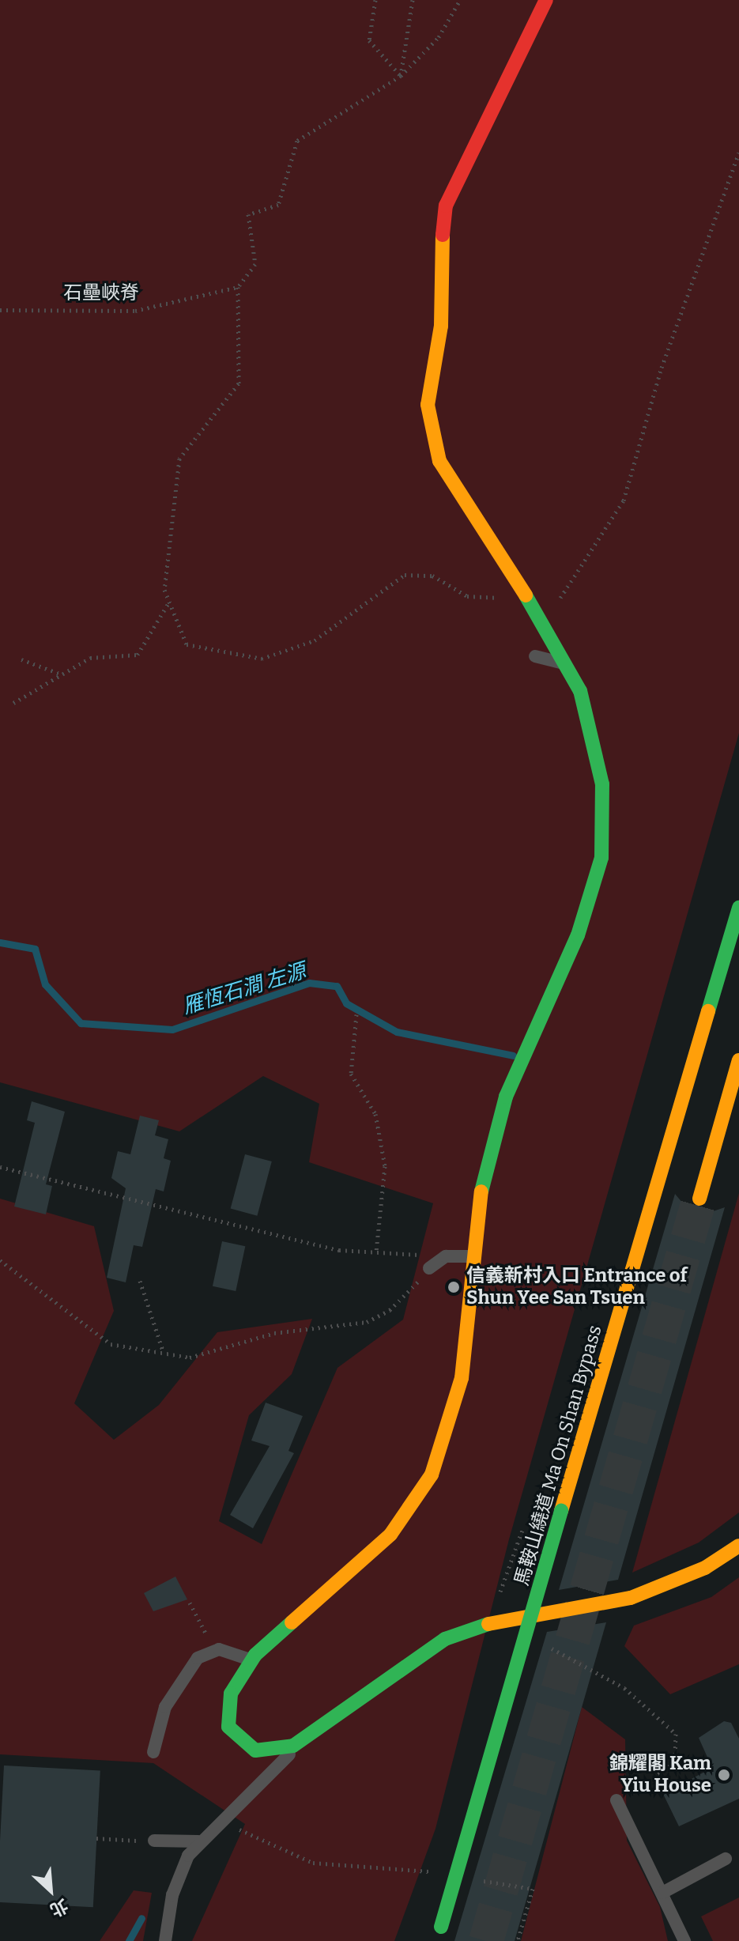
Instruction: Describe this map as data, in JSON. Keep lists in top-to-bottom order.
{
  "streets": {
    "street": ["馬鞍山繞道 Ma On Shan Bypass"],
    "path": ["石壘峽脊"]
  },
  "water": ["雁恆石澗 左源"],
  "places": ["信義新村入口 Entrance of Shun Yee San Tsuen", "錦耀閣 Kam Yiu House"],
  "north": "bottom right"
}
